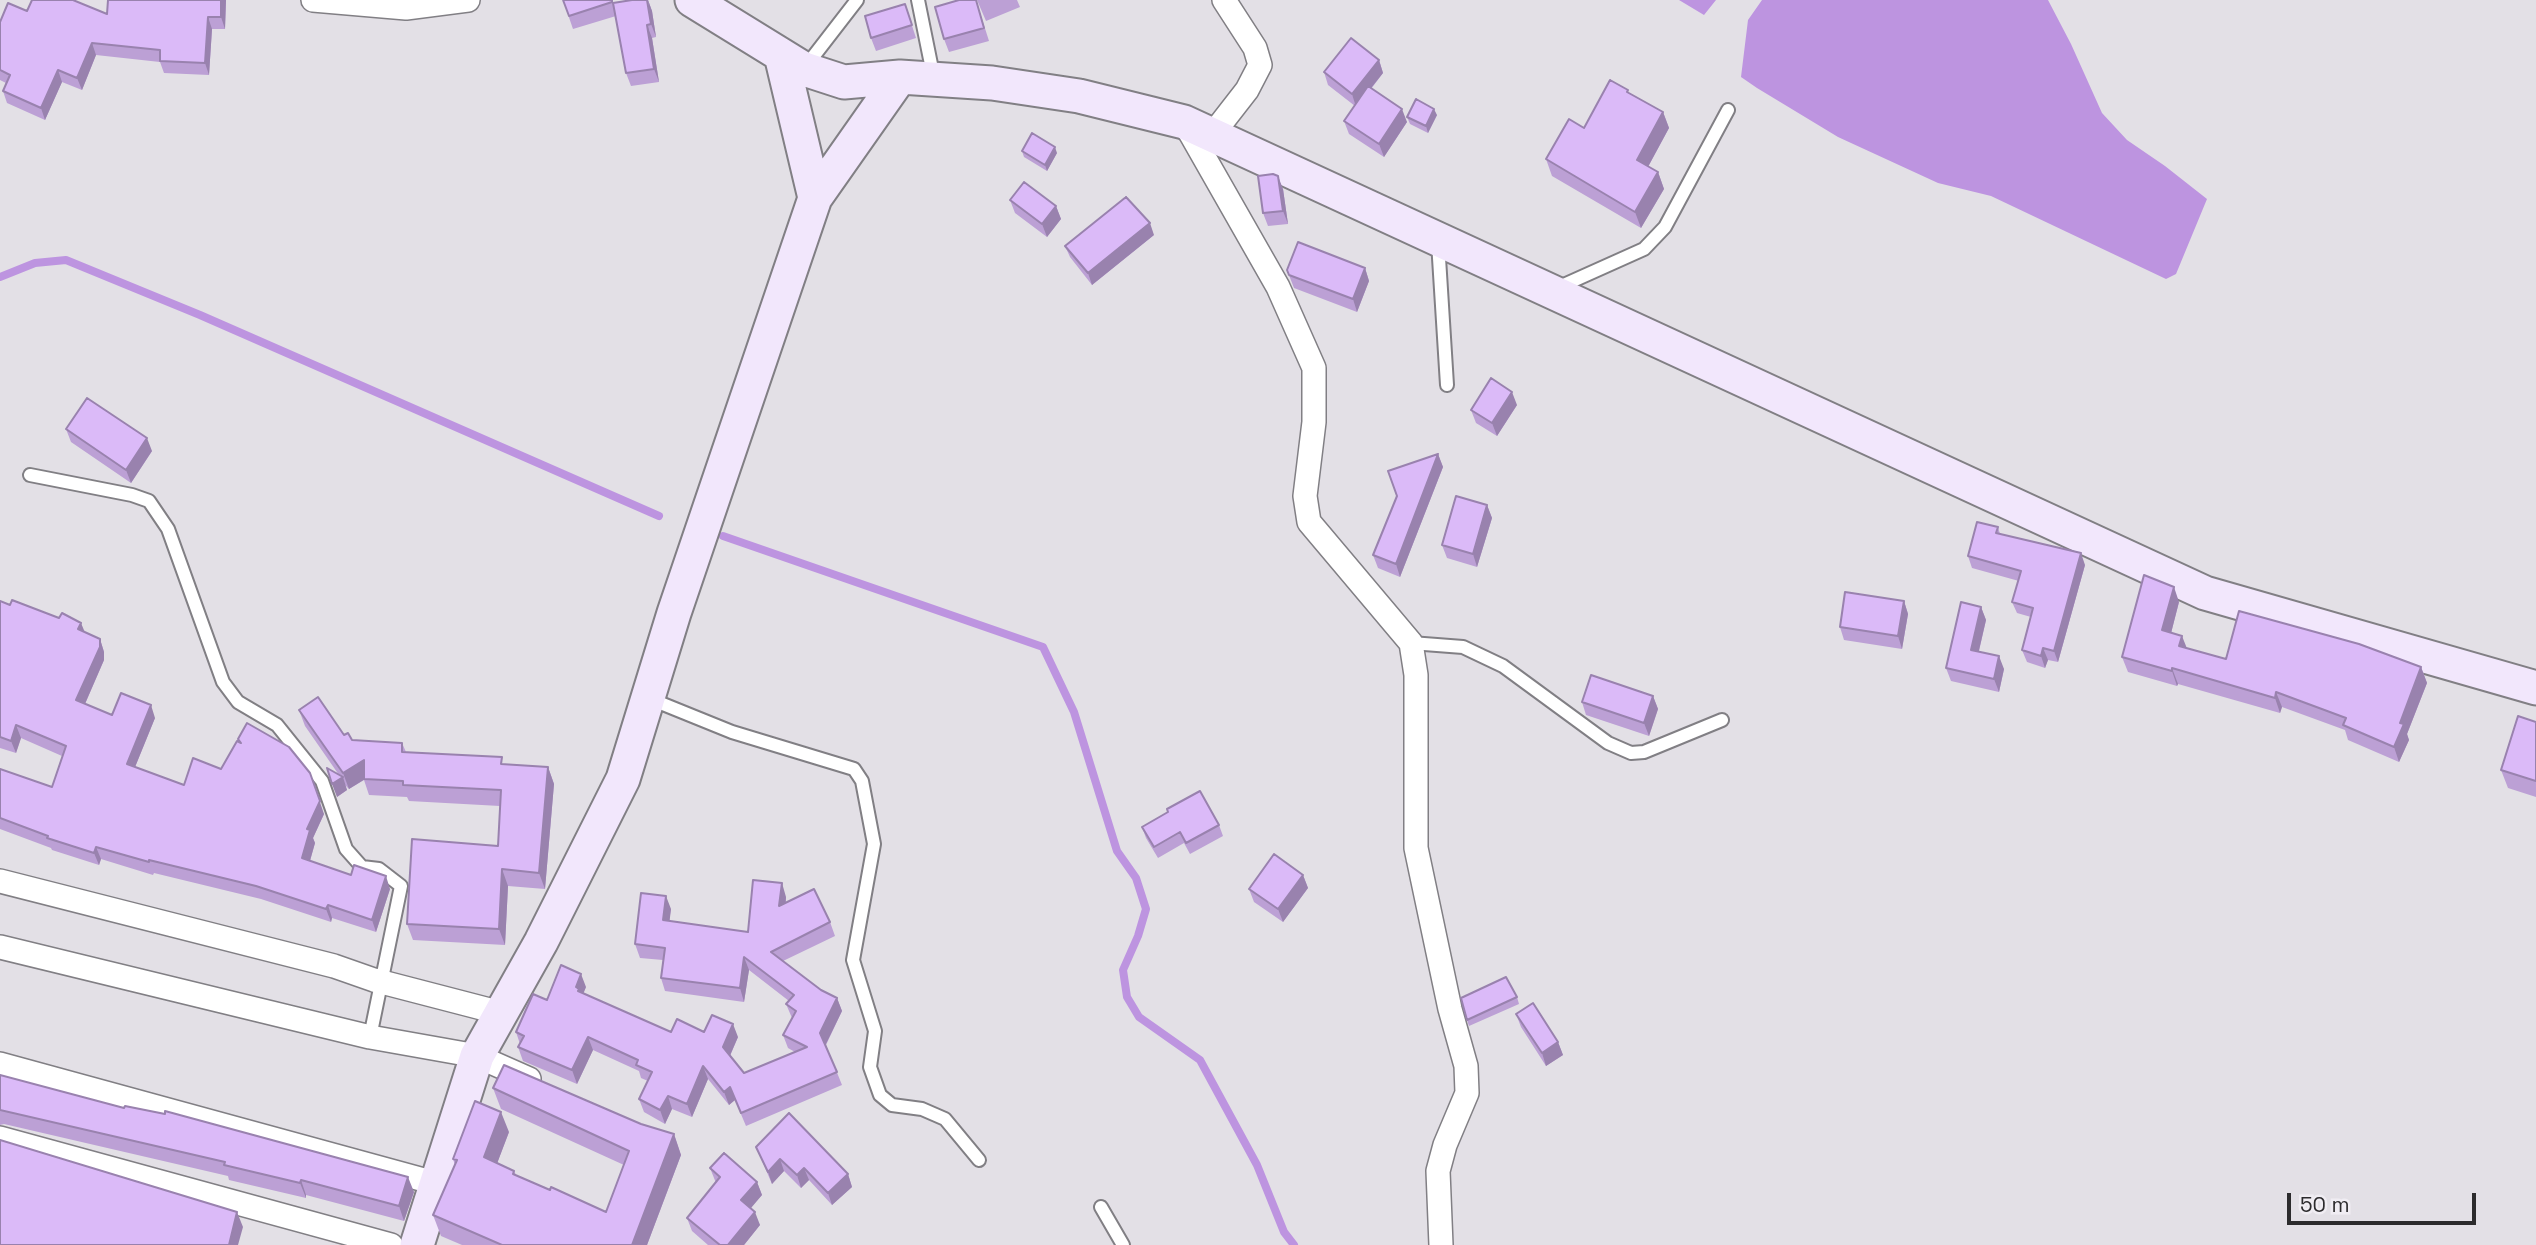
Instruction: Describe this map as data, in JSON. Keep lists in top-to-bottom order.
{
  "scale_bar": "50 m"
}
